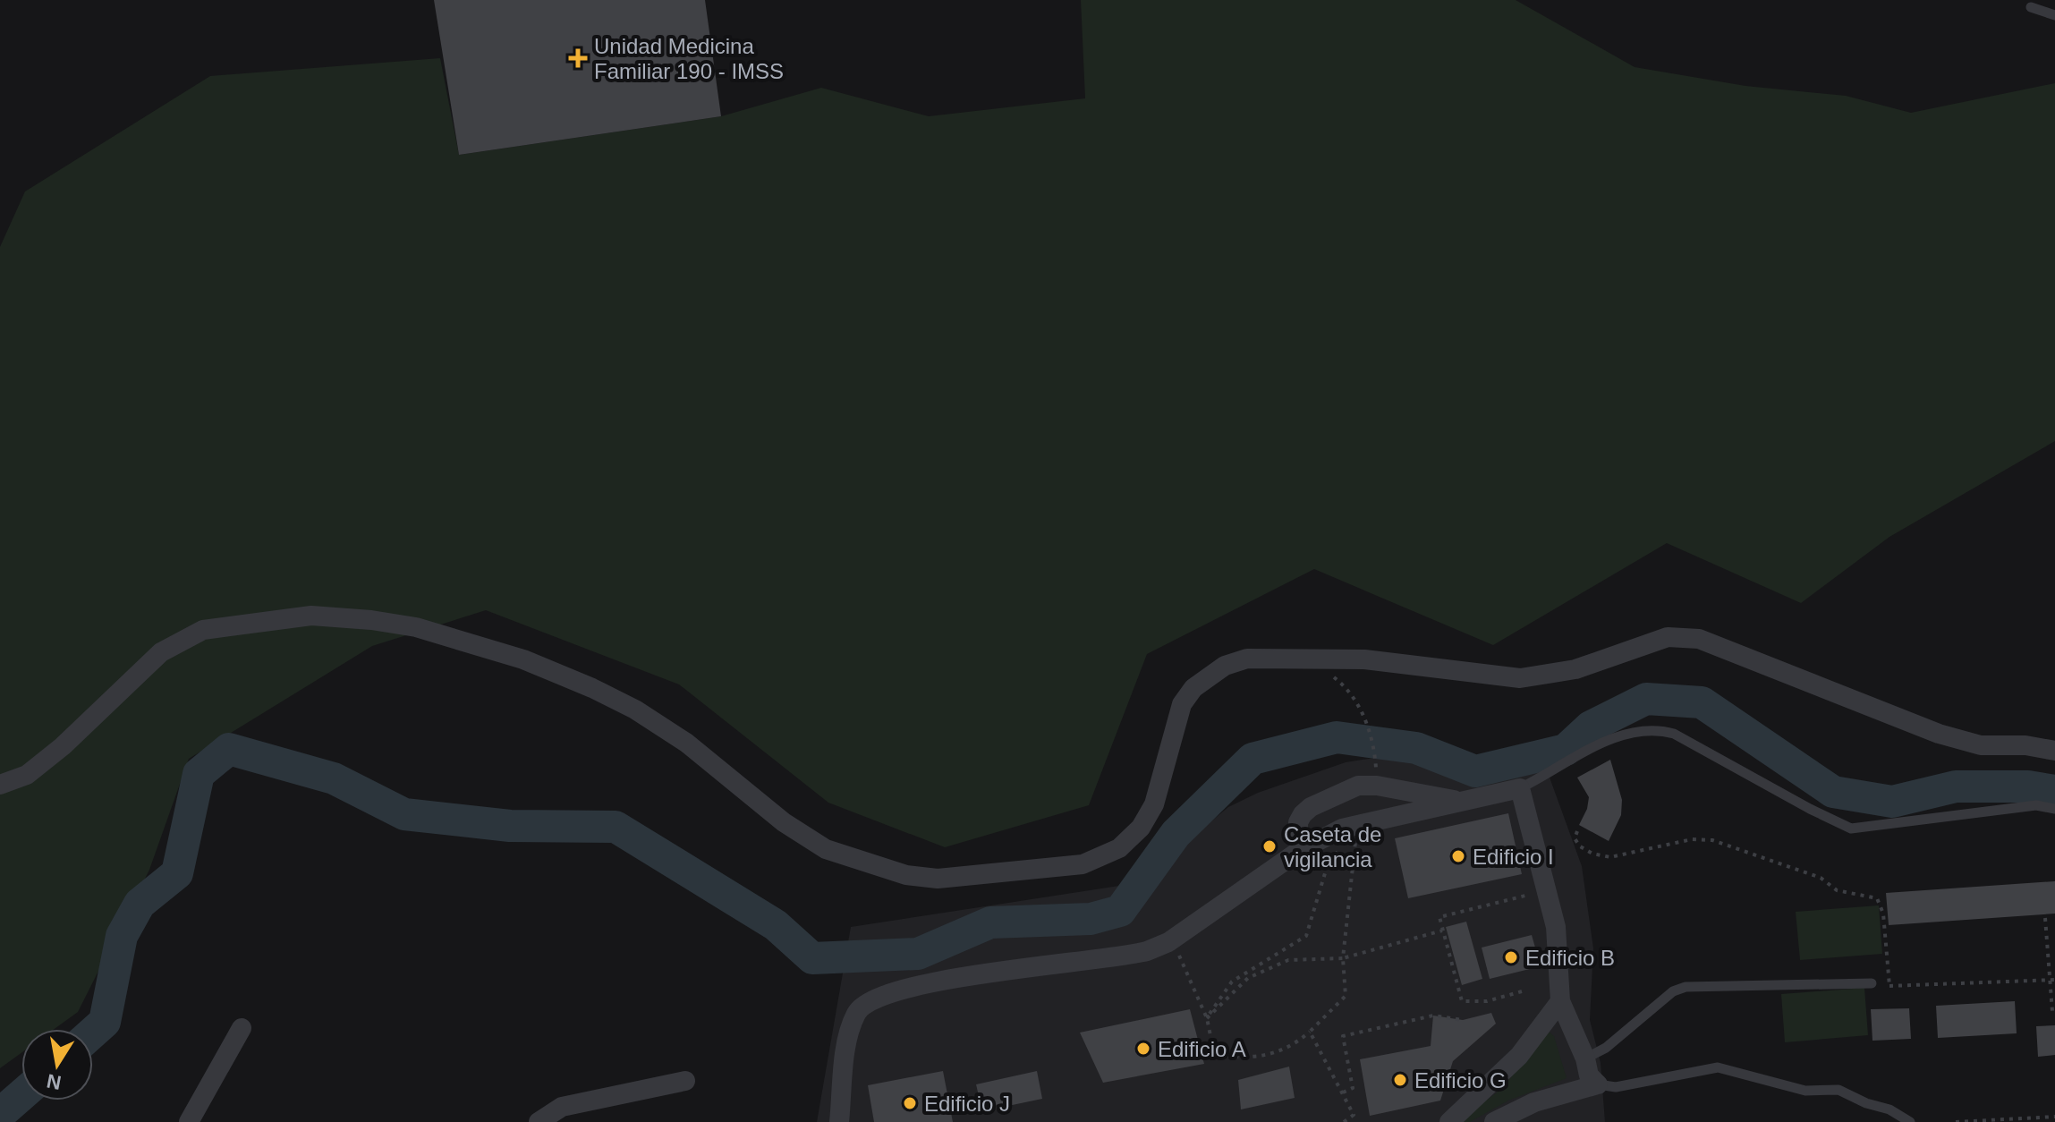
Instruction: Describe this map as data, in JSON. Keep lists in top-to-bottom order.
{
  "places": {
    "health": ["Unidad Medicina Familiar 190 - IMSS"],
    "other": [
      "Caseta de vigilancia",
      "Edificio I",
      "Edificio B",
      "Edificio A",
      "Edificio G",
      "Edificio J"
    ]
  },
  "north": "bottom"
}
